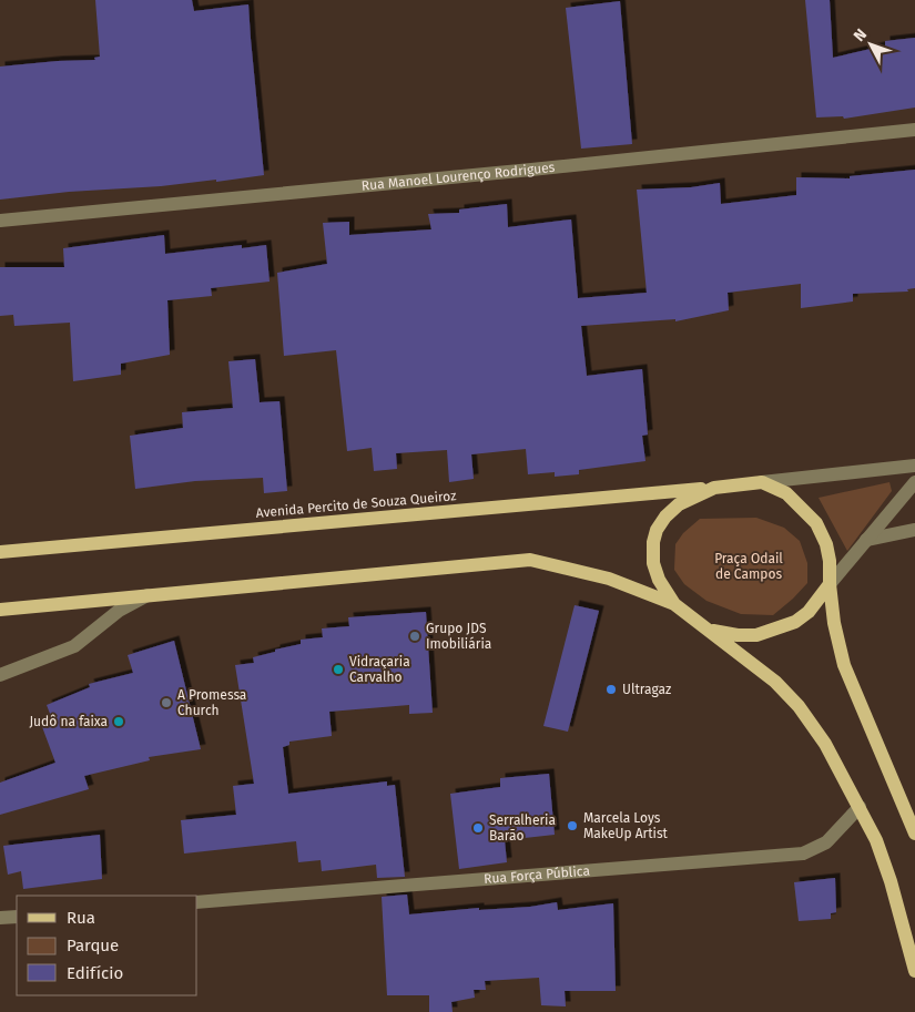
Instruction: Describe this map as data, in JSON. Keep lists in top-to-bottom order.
{
  "streets": {
    "main road": ["Avenida Percito de Souza Queiroz"],
    "street": ["Rua Manoel Lourenço Rodrigues", "Rua Força Pública"]
  },
  "parks": ["Praça Odail de Campos"],
  "places": [
    "Grupo JDS Imobiliária",
    "Vidraçaria Carvalho",
    "Ultragaz",
    "A Promessa Church",
    "Judô na faixa",
    "Marcela Loys MakeUp Artist",
    "Serralheria Barão"
  ],
  "legend": ["Rua", "Parque", "Edifício"],
  "north": "top left"
}
